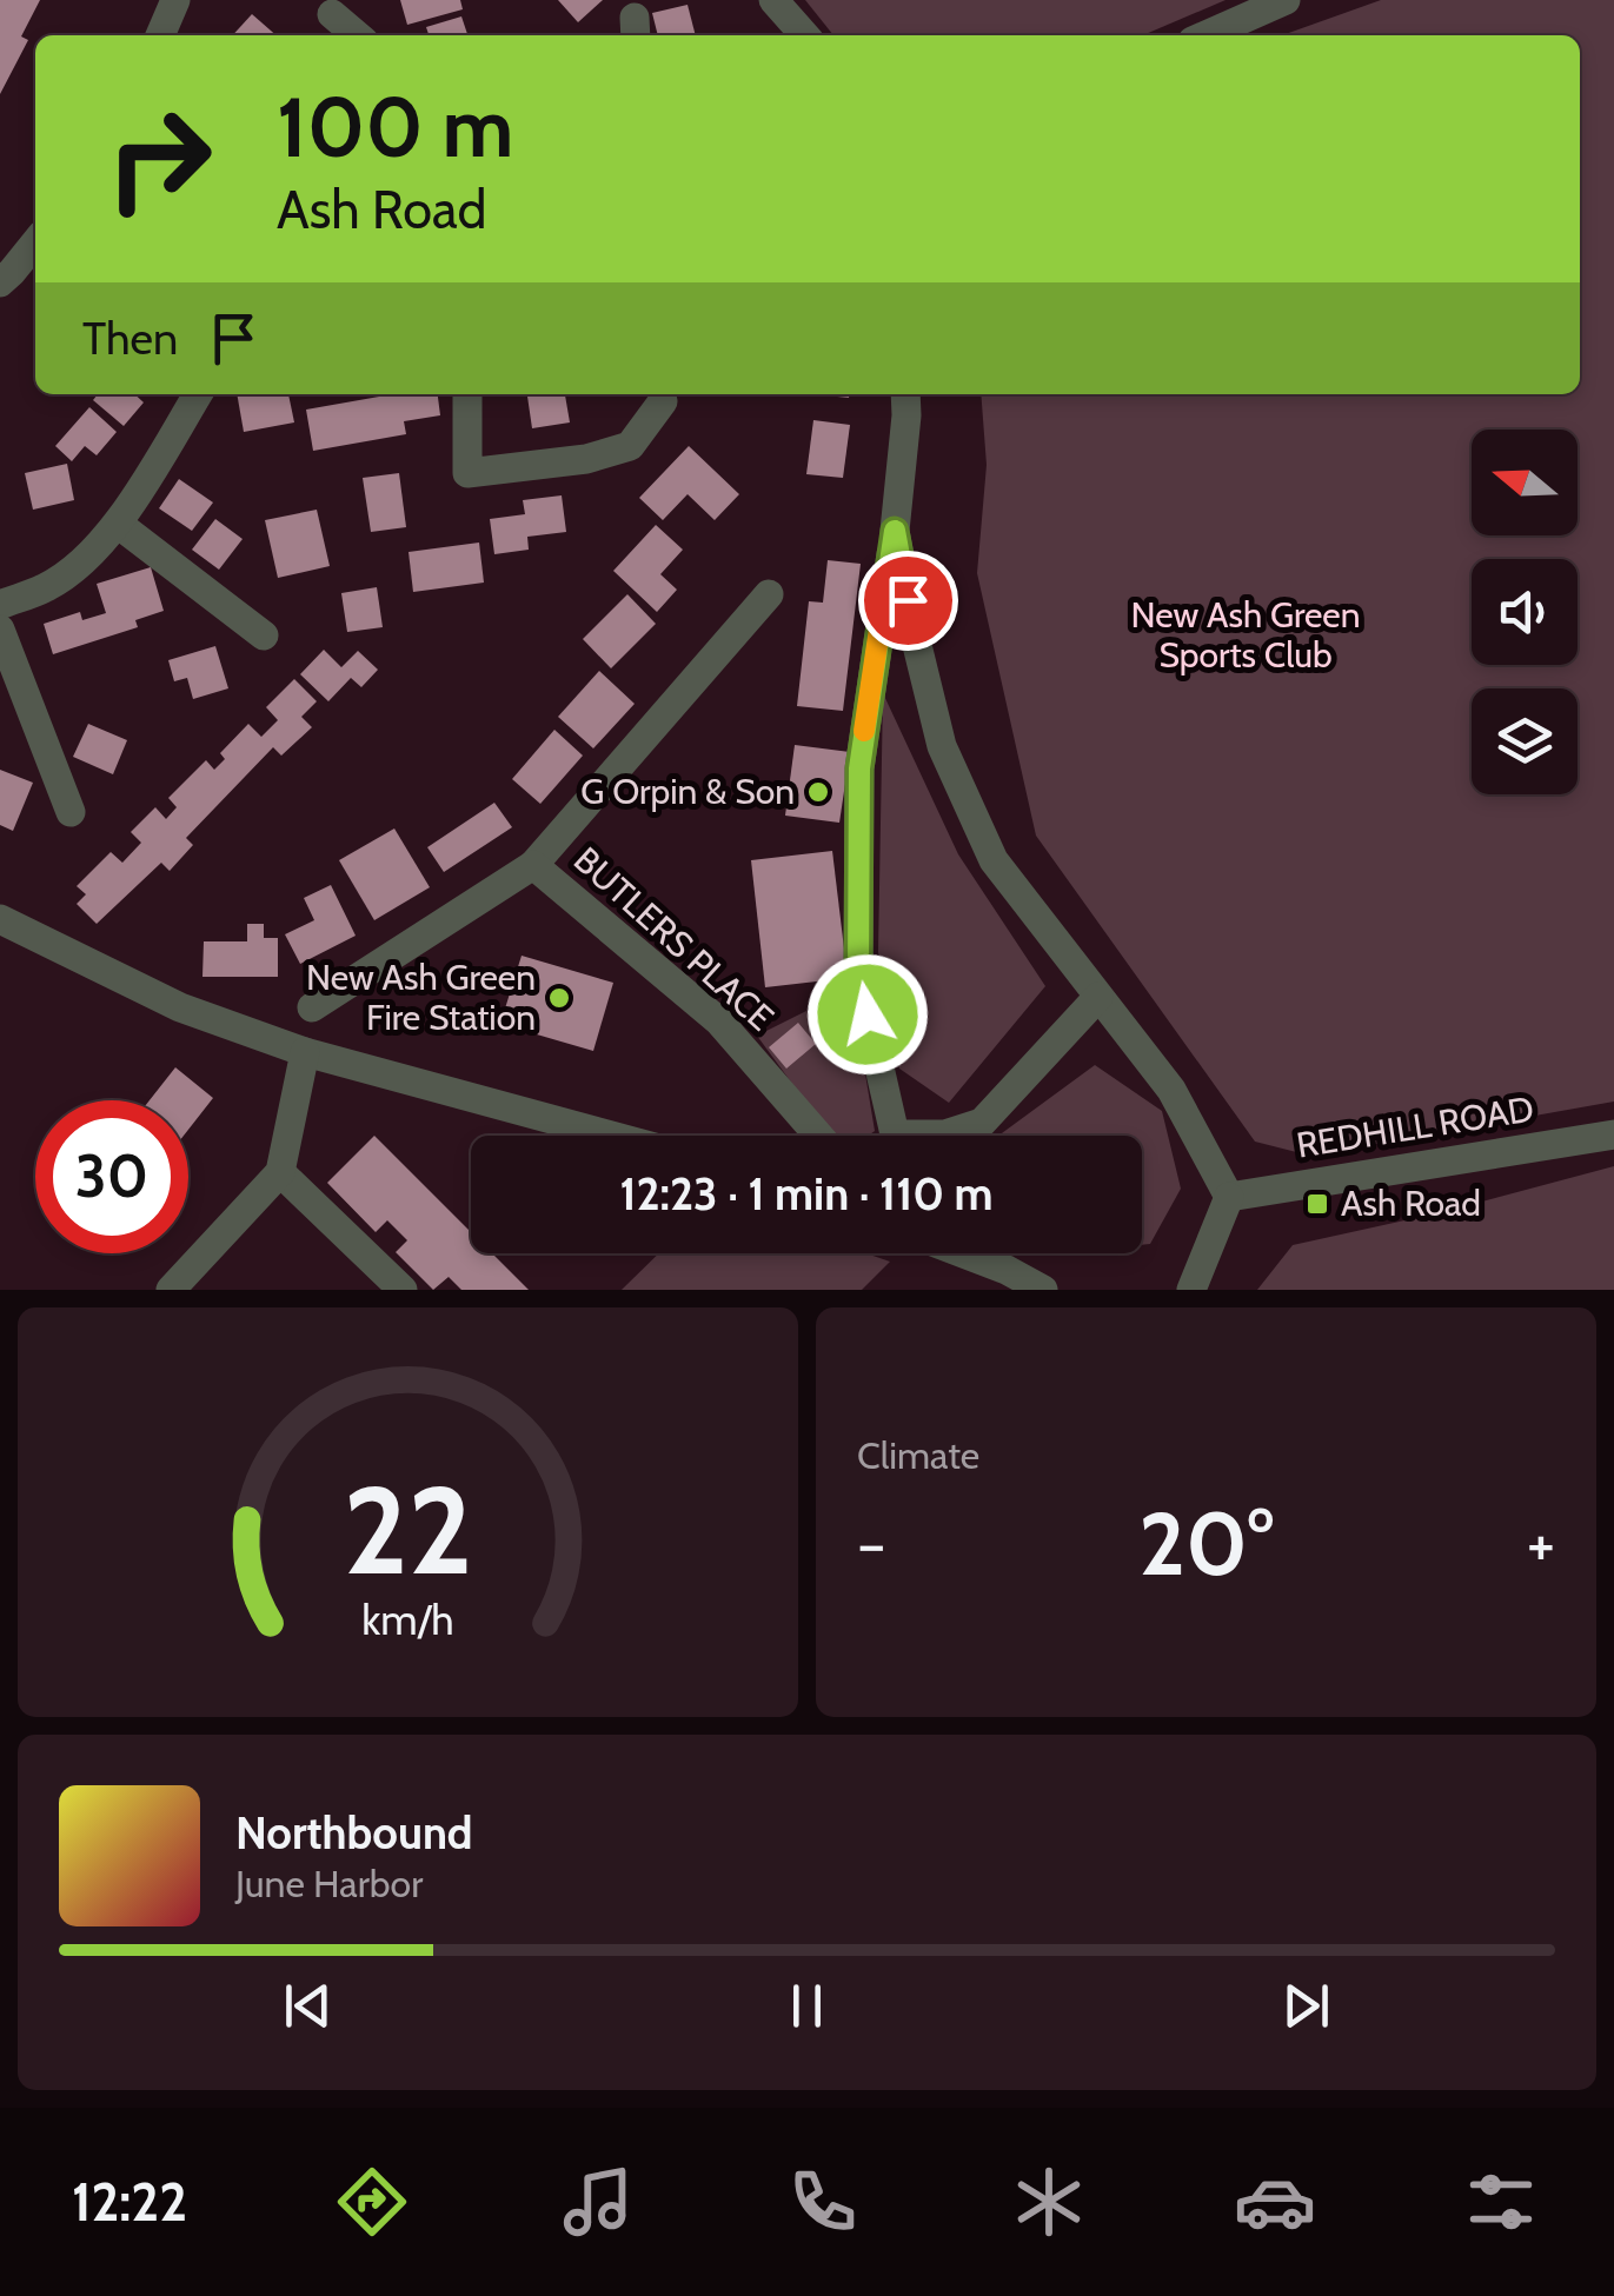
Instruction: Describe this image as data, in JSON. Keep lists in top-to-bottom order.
{
  "streets": {
    "street": ["BUTLERS PLACE", "REDHILL ROAD"]
  },
  "parks": ["New Ash Green Sports Club"],
  "places": {
    "other": ["G Orpin & Son", "New Ash Green Fire Station"],
    "transit": ["Ash Road"]
  },
  "north": "left",
  "page": {
    "turn": ["100 m", "Ash Road"],
    "then": "Then",
    "limit": "30",
    "trip": "12:23 · 1 min · 110 m",
    "tile": "Climate",
    "heat": ["−", "20°", "+"],
    "song": ["Northbound", "June Harbor"],
    "tabs": "12:22",
    "gauge": ["22", "km/h"]
  }
}
